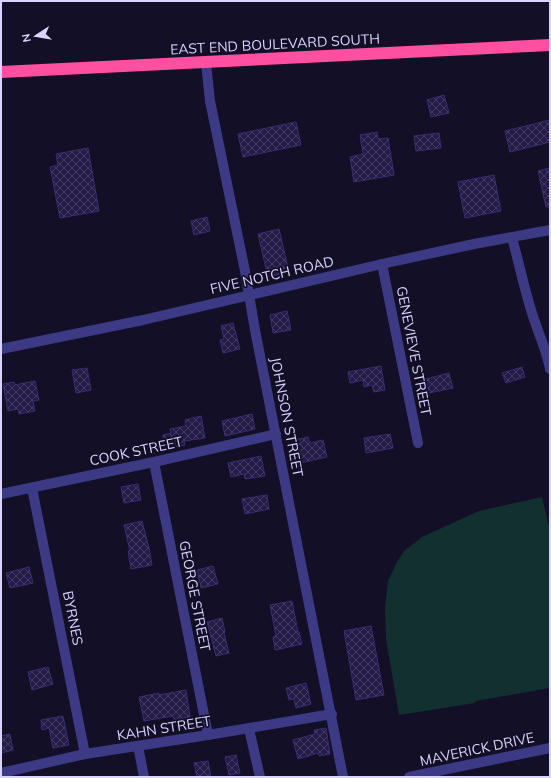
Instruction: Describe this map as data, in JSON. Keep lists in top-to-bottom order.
{
  "streets": {
    "highway": ["EAST END BOULEVARD SOUTH"],
    "street": [
      "FIVE NOTCH ROAD",
      "GENEVIEVE STREET",
      "JOHNSON STREET",
      "COOK STREET",
      "GEORGE STREET",
      "BYRNES",
      "KAHN STREET",
      "MAVERICK DRIVE"
    ]
  },
  "crossings": [
    ["EAST END BOULEVARD SOUTH", "JOHNSON STREET"],
    ["FIVE NOTCH ROAD", "GENEVIEVE STREET"],
    ["FIVE NOTCH ROAD", "JOHNSON STREET"],
    ["JOHNSON STREET", "COOK STREET"],
    ["JOHNSON STREET", "KAHN STREET"],
    ["COOK STREET", "GEORGE STREET"],
    ["COOK STREET", "BYRNES"],
    ["GEORGE STREET", "KAHN STREET"],
    ["BYRNES", "KAHN STREET"]
  ],
  "north": "left"
}
